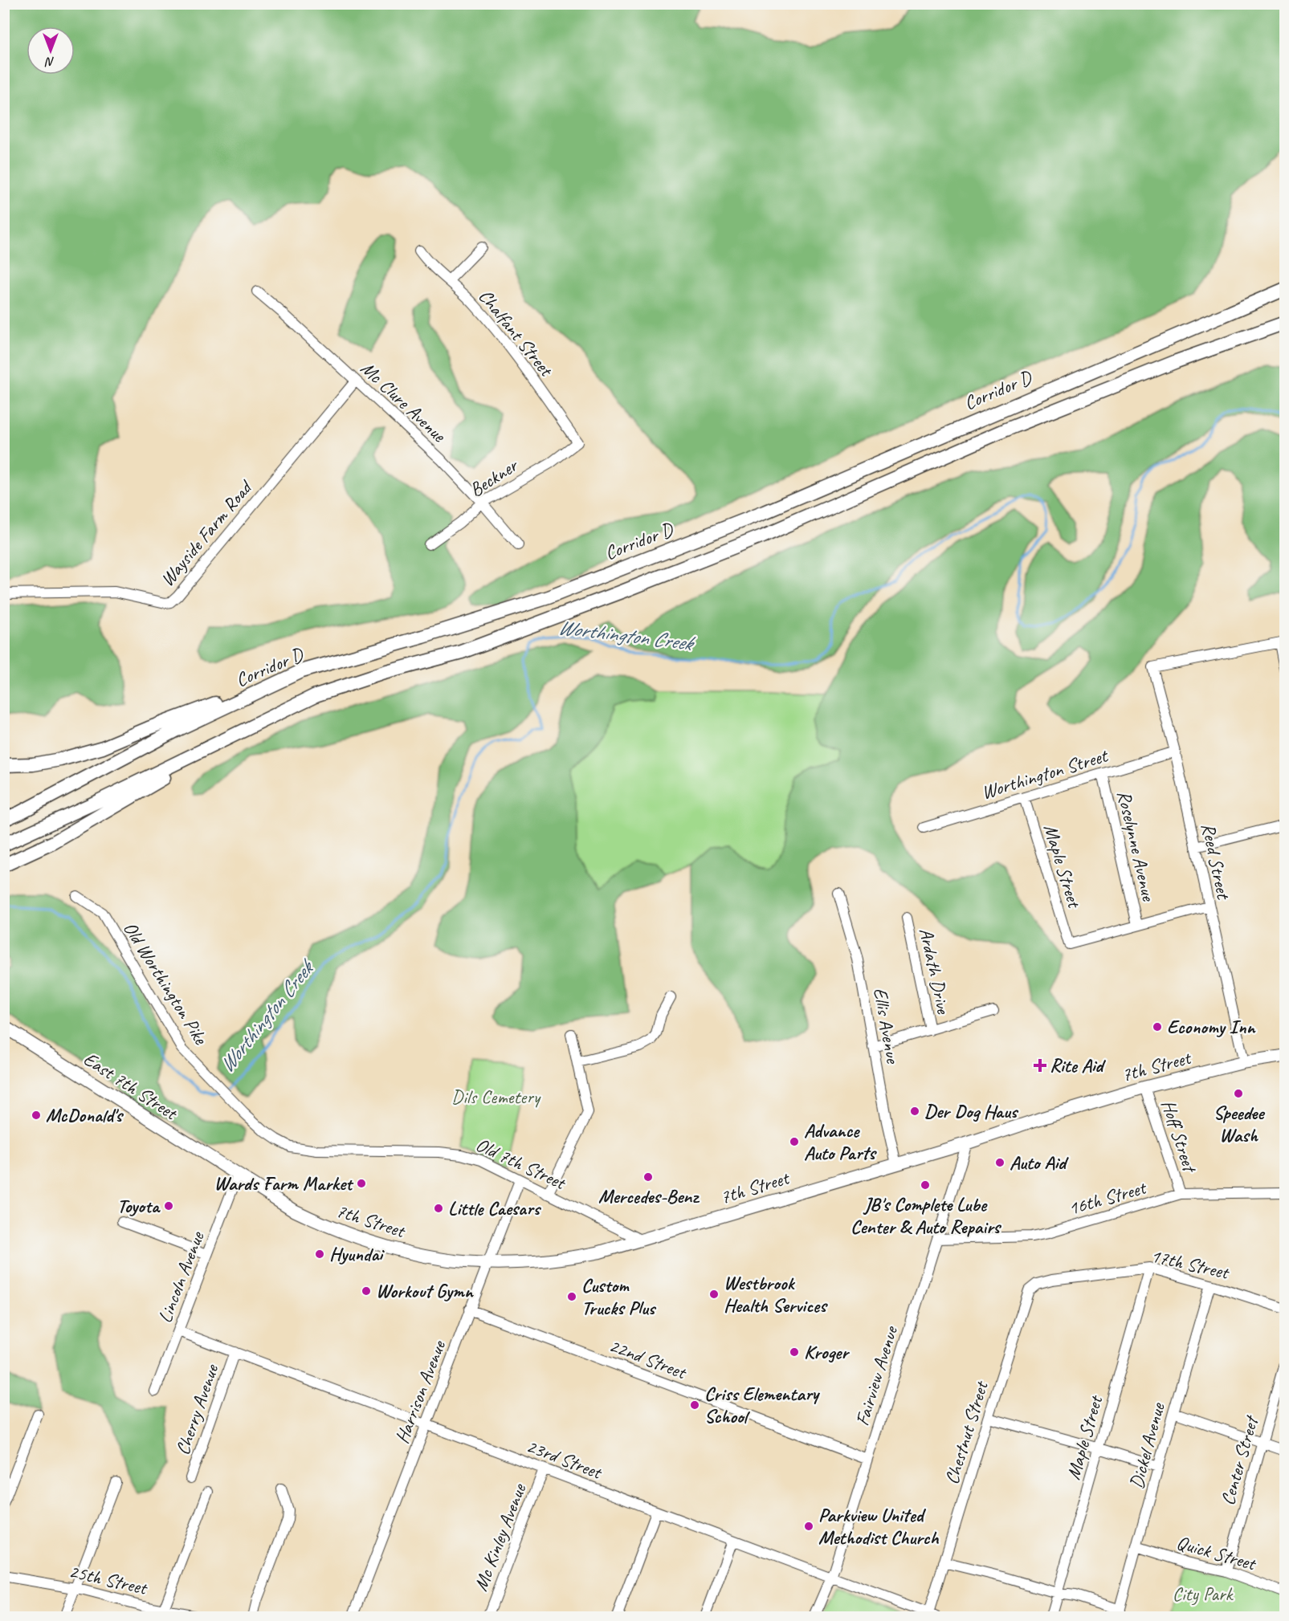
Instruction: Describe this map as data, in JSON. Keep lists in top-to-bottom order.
{
  "streets": {
    "highway": ["Corridor D"],
    "main road": ["7th Street", "East 7th Street"],
    "street": [
      "Chalfant Street",
      "Mc Clure Avenue",
      "Beckner",
      "Wayside Farm Road",
      "Worthington Street",
      "Roselynne Avenue",
      "Reed Street",
      "Maple Street",
      "Ardath Drive",
      "Old Worthington Pike",
      "Ellis Avenue",
      "Hoff Street",
      "Old 7th Street",
      "16th Street",
      "17th Street",
      "Lincoln Avenue",
      "22nd Street",
      "Fairview Avenue",
      "Harrison Avenue",
      "Cherry Avenue",
      "Chestnut Street",
      "Dickel Avenue",
      "23rd Street",
      "Center Street",
      "Mc Kinley Avenue",
      "Quick Street",
      "25th Street"
    ]
  },
  "crossings": [
    ["Chalfant Street", "Beckner"],
    ["Mc Clure Avenue", "Beckner"],
    ["Mc Clure Avenue", "Wayside Farm Road"],
    ["Worthington Street", "Roselynne Avenue"],
    ["Worthington Street", "Reed Street"],
    ["Worthington Street", "Maple Street"],
    ["Roselynne Avenue", "Maple Street"],
    ["Reed Street", "7th Street"],
    ["Maple Street", "17th Street"],
    ["Old Worthington Pike", "Old 7th Street"],
    ["Ellis Avenue", "7th Street"],
    ["7th Street", "East 7th Street"],
    ["7th Street", "Hoff Street"],
    ["7th Street", "Old 7th Street"],
    ["7th Street", "Lincoln Avenue"],
    ["7th Street", "Fairview Avenue"],
    ["7th Street", "Harrison Avenue"],
    ["East 7th Street", "Lincoln Avenue"],
    ["Hoff Street", "16th Street"],
    ["Old 7th Street", "Harrison Avenue"],
    ["16th Street", "Fairview Avenue"],
    ["17th Street", "Chestnut Street"],
    ["17th Street", "Dickel Avenue"],
    ["Lincoln Avenue", "23rd Street"],
    ["22nd Street", "Fairview Avenue"],
    ["22nd Street", "Harrison Avenue"],
    ["Fairview Avenue", "23rd Street"],
    ["Harrison Avenue", "23rd Street"],
    ["Cherry Avenue", "23rd Street"],
    ["Chestnut Street", "23rd Street"],
    ["Dickel Avenue", "Quick Street"],
    ["23rd Street", "Mc Kinley Avenue"],
    ["Center Street", "Quick Street"]
  ],
  "water": ["Worthington Creek"],
  "parks": ["Dils Cemetery", "City Park"],
  "places": {
    "other": [
      "Economy Inn",
      "Speedee Wash",
      "Der Dog Haus",
      "McDonald's",
      "Advance Auto Parts",
      "Auto Aid",
      "Mercedes-Benz",
      "Wards Farm Market",
      "JB's Complete Lube Center & Auto Repairs",
      "Toyota",
      "Little Caesars",
      "Hyundai",
      "Workout Gymn",
      "Westbrook Health Services",
      "Custom Trucks Plus",
      "Kroger",
      "Criss Elementary School",
      "Parkview United Methodist Church"
    ],
    "health": ["Rite Aid"]
  },
  "north": "bottom"
}
